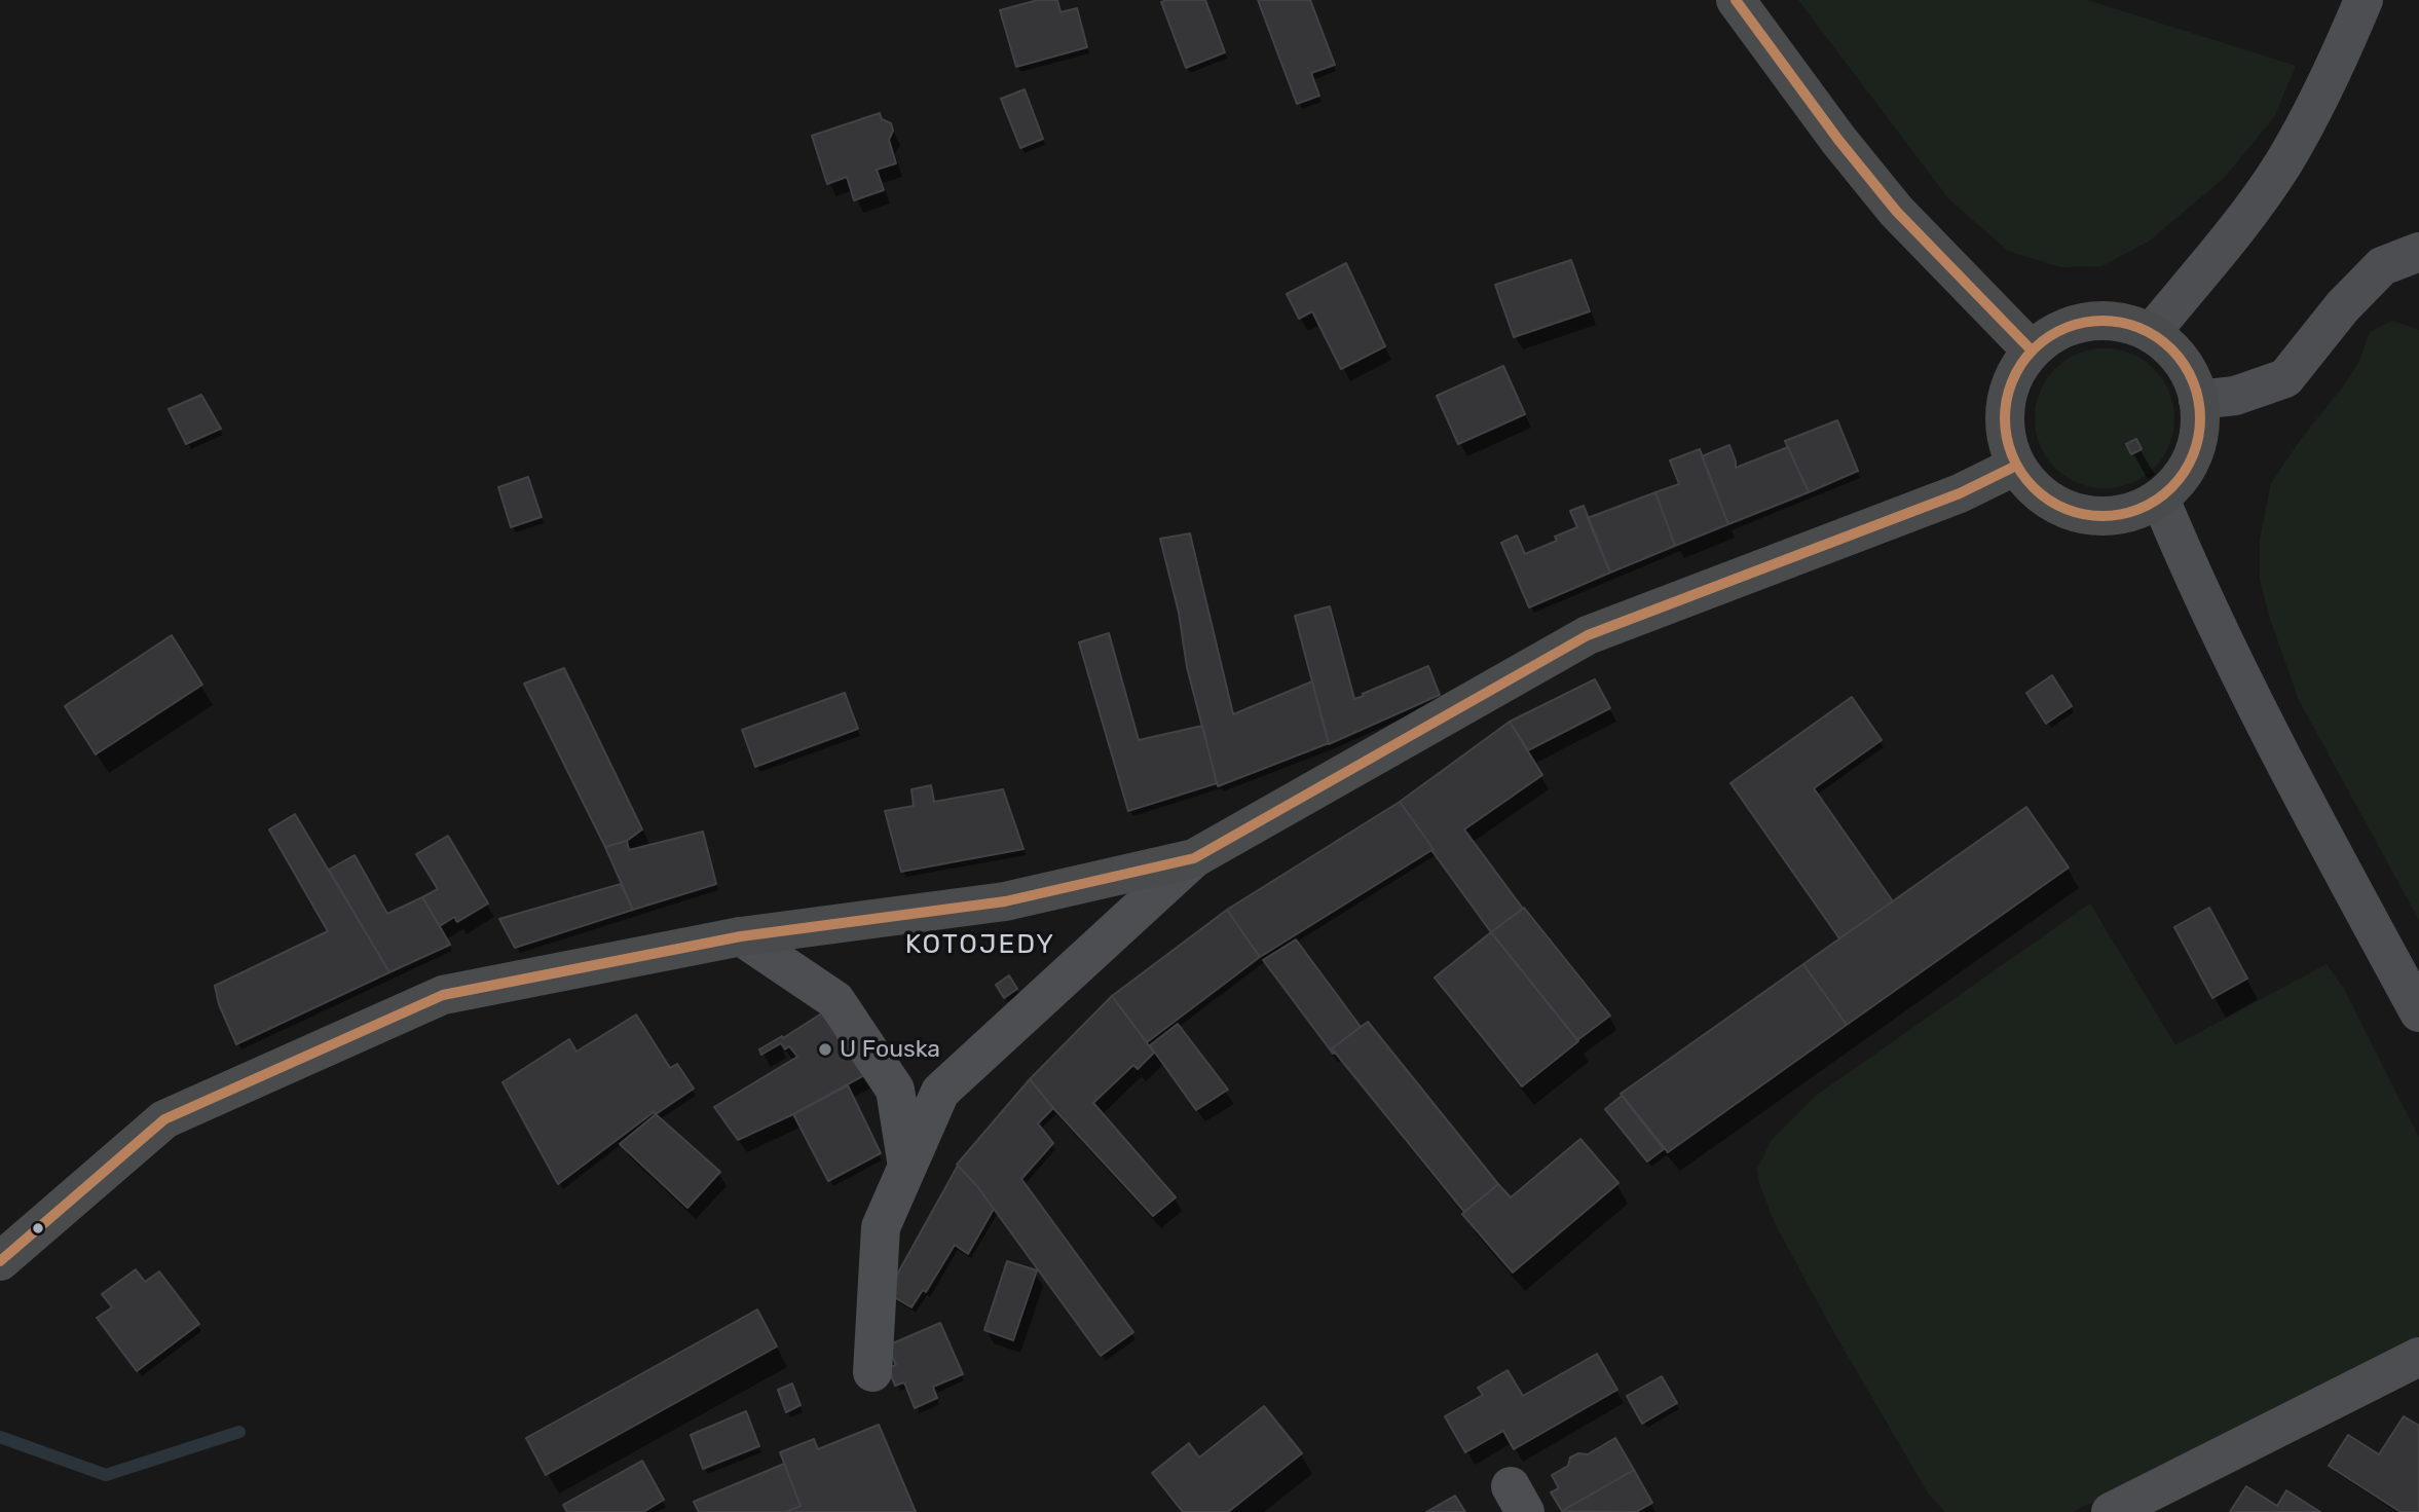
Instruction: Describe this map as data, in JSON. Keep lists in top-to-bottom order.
{
  "districts": ["KOTOJEDY"],
  "places": ["U Fouska"]
}
